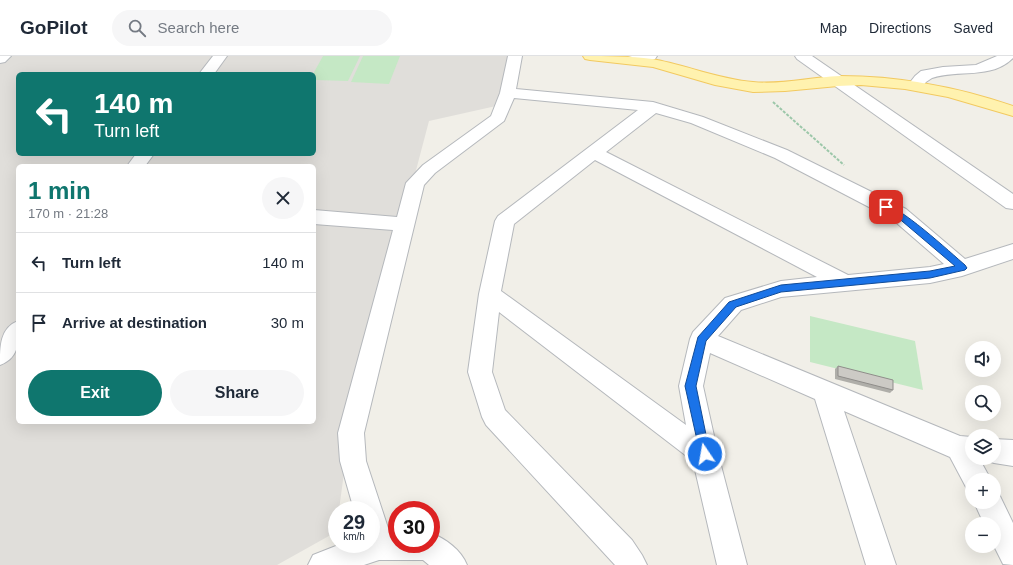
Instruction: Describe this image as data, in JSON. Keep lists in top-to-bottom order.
{
  "page": {
    "header": "GoPilot",
    "search": "Search here",
    "nav": ["Map", "Directions", "Saved"],
    "turn": ["140 m", "Turn left"],
    "heading": ["1 min", "170 m · 21:28"],
    "list": [
      {
        "name": "Turn left",
        "value": "140 m"
      },
      {
        "name": "Arrive at destination",
        "value": "30 m"
      }
    ],
    "map_buttons": ["+", "−"],
    "buttons": ["Exit", "Share"],
    "speed": "29 km/h",
    "limit": "30"
  }
}
